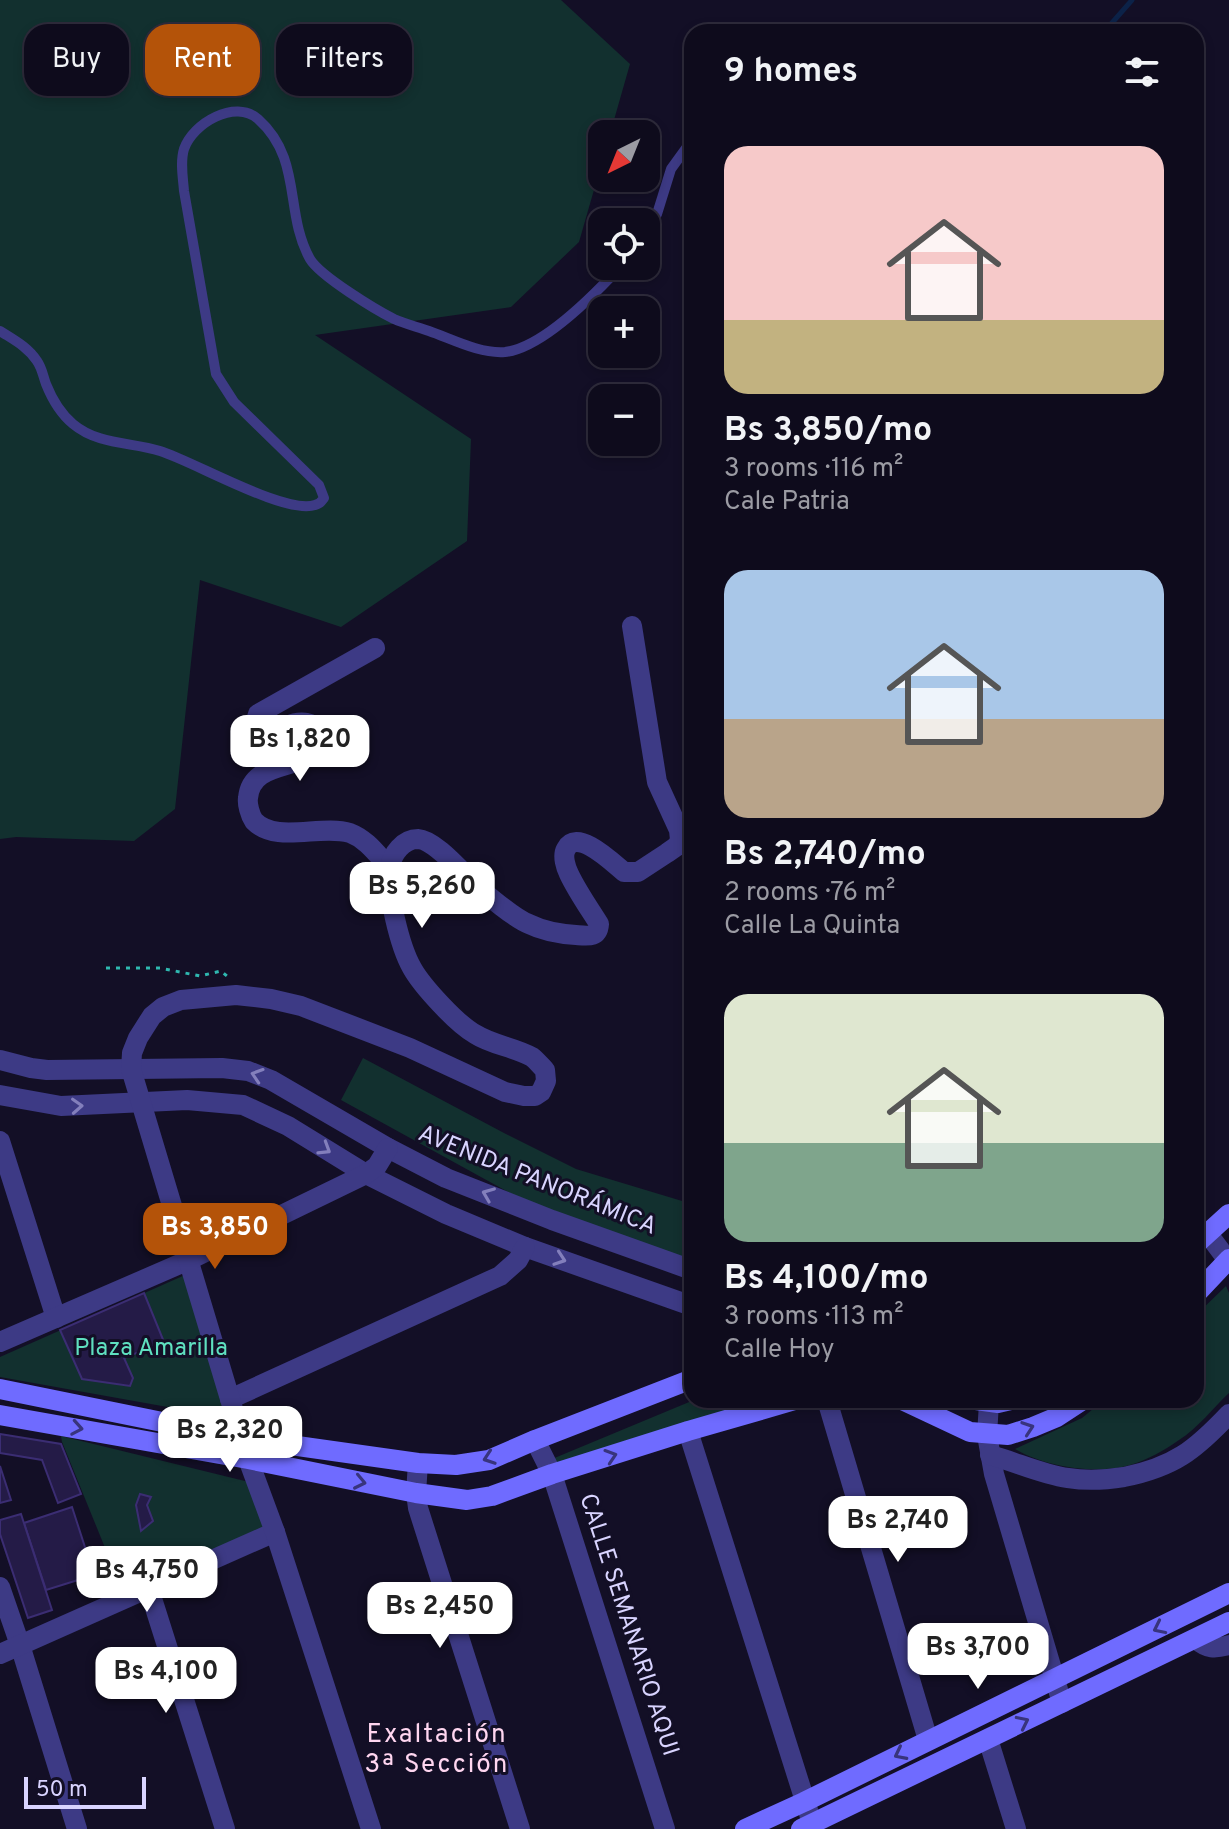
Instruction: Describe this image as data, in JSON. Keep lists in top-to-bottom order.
{
  "streets": {
    "street": ["AVENIDA PANORÁMICA", "CALLE SEMANARIO AQUI"]
  },
  "districts": ["Exaltación 3ª Sección"],
  "parks": ["Plaza Amarilla"],
  "scale_bar": "50 m",
  "north": "bottom left",
  "page": {
    "chip": ["Buy", "Rent", "Filters"],
    "heading": "9 homes",
    "map_buttons": ["+", "−"],
    "list": [
      {
        "name": "Bs 3,850/mo",
        "note": "3 rooms · 116 m² · Cale Patria"
      },
      {
        "name": "Bs 2,740/mo",
        "note": "2 rooms · 76 m² · Calle La Quinta"
      },
      {
        "name": "Bs 4,100/mo",
        "note": "3 rooms · 113 m² · Calle Hoy"
      }
    ],
    "price": [
      "Bs 1,820",
      "Bs 5,260",
      "Bs 3,850",
      "Bs 2,320",
      "Bs 2,740",
      "Bs 4,750",
      "Bs 2,450",
      "Bs 3,700",
      "Bs 4,100"
    ],
    "scale": "50 m"
  }
}
